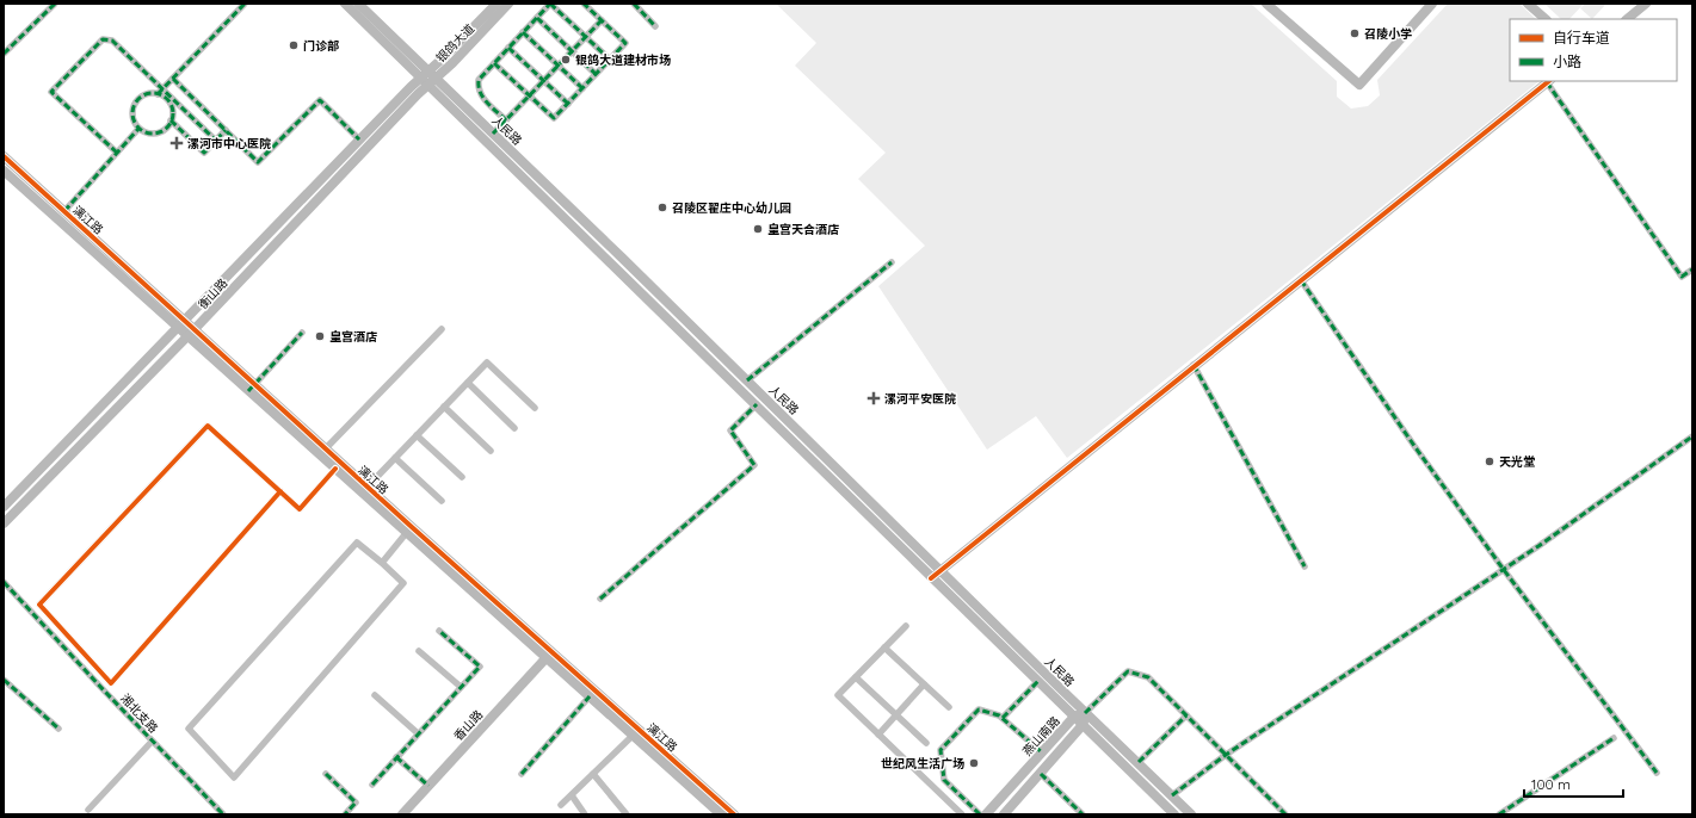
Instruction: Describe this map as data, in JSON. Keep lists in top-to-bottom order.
{
  "streets": {
    "street": [
      "银鸽大道",
      "人民路",
      "漓江路",
      "衡山路",
      "湘北支路",
      "香山路",
      "燕山南路"
    ]
  },
  "crossings": [
    ["银鸽大道", "人民路"],
    ["银鸽大道", "衡山路"],
    ["人民路", "衡山路"],
    ["人民路", "燕山南路"],
    ["漓江路", "衡山路"],
    ["漓江路", "香山路"]
  ],
  "places": {
    "other": [
      "召陵小学",
      "门诊部",
      "银鸽大道建材市场",
      "召陵区翟庄中心幼儿园",
      "皇宫天合酒店",
      "皇宫酒店",
      "天光堂",
      "世纪风生活广场"
    ],
    "health": ["漯河市中心医院", "漯河平安医院"]
  },
  "legend": ["自行车道", "小路"],
  "scale_bar": "100 m"
}
